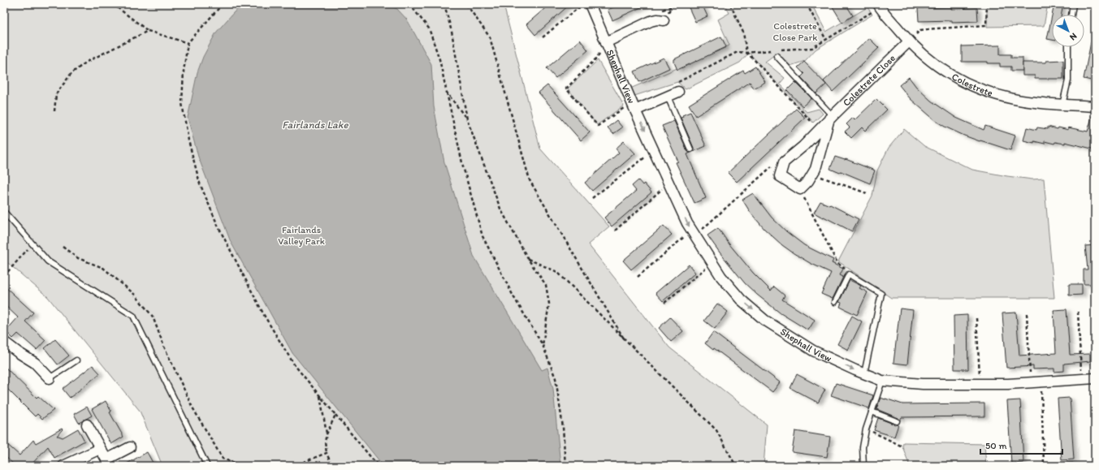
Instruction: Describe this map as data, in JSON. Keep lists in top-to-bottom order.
{
  "streets": {
    "street": ["Shephall View", "Colestrete Close", "Colestrete"]
  },
  "crossings": [
    ["Colestrete Close", "Colestrete"]
  ],
  "water": ["Fairlands Lake"],
  "parks": ["Colestrete Close Park", "Fairlands Valley Park"],
  "scale_bar": "50 m",
  "north": "bottom right"
}
